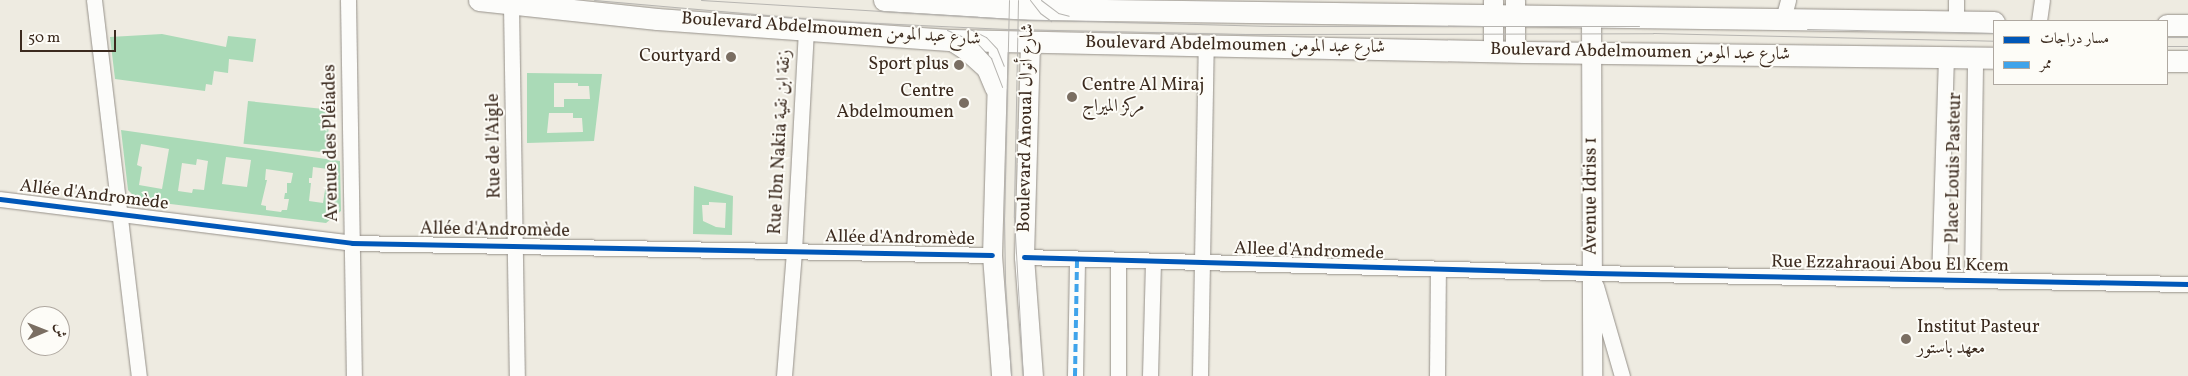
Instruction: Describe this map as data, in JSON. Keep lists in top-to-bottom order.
{
  "streets": {
    "main road": ["Boulevard Abdelmoumen شارع عبد المومن", "Boulevard Anoual شارع أنوال"],
    "street": [
      "Rue Ibn Nakia زنقة ابن نقية",
      "Avenue des Pléiades",
      "Rue de l'Aigle",
      "Place Louis Pasteur",
      "Allée d'Andromède",
      "Avenue Idriss 1",
      "Allee d'Andromede",
      "Rue Ezzahraoui Abou El Kcem"
    ]
  },
  "crossings": [
    ["Boulevard Abdelmoumen شارع عبد المومن", "Boulevard Anoual شارع أنوال"],
    ["Boulevard Abdelmoumen شارع عبد المومن", "Rue Ibn Nakia زنقة ابن نقية"],
    ["Boulevard Abdelmoumen شارع عبد المومن", "Rue de l'Aigle"],
    ["Boulevard Abdelmoumen شارع عبد المومن", "Place Louis Pasteur"],
    ["Boulevard Abdelmoumen شارع عبد المومن", "Avenue Idriss 1"],
    ["Boulevard Anoual شارع أنوال", "Allée d'Andromède"],
    ["Boulevard Anoual شارع أنوال", "Allee d'Andromede"],
    ["Rue Ibn Nakia زنقة ابن نقية", "Allée d'Andromède"],
    ["Avenue des Pléiades", "Allée d'Andromède"],
    ["Rue de l'Aigle", "Allée d'Andromède"],
    ["Place Louis Pasteur", "Rue Ezzahraoui Abou El Kcem"],
    ["Avenue Idriss 1", "Allee d'Andromede"],
    ["Avenue Idriss 1", "Rue Ezzahraoui Abou El Kcem"],
    ["Allee d'Andromede", "Rue Ezzahraoui Abou El Kcem"]
  ],
  "places": [
    "Courtyard",
    "Sport plus",
    "Centre Al Miraj مركز الميراج",
    "Centre Abdelmoumen",
    "Institut Pasteur معهد باستور"
  ],
  "legend": ["مسار دراجات", "ممر"],
  "scale_bar": "50 m",
  "north": "right"
}
